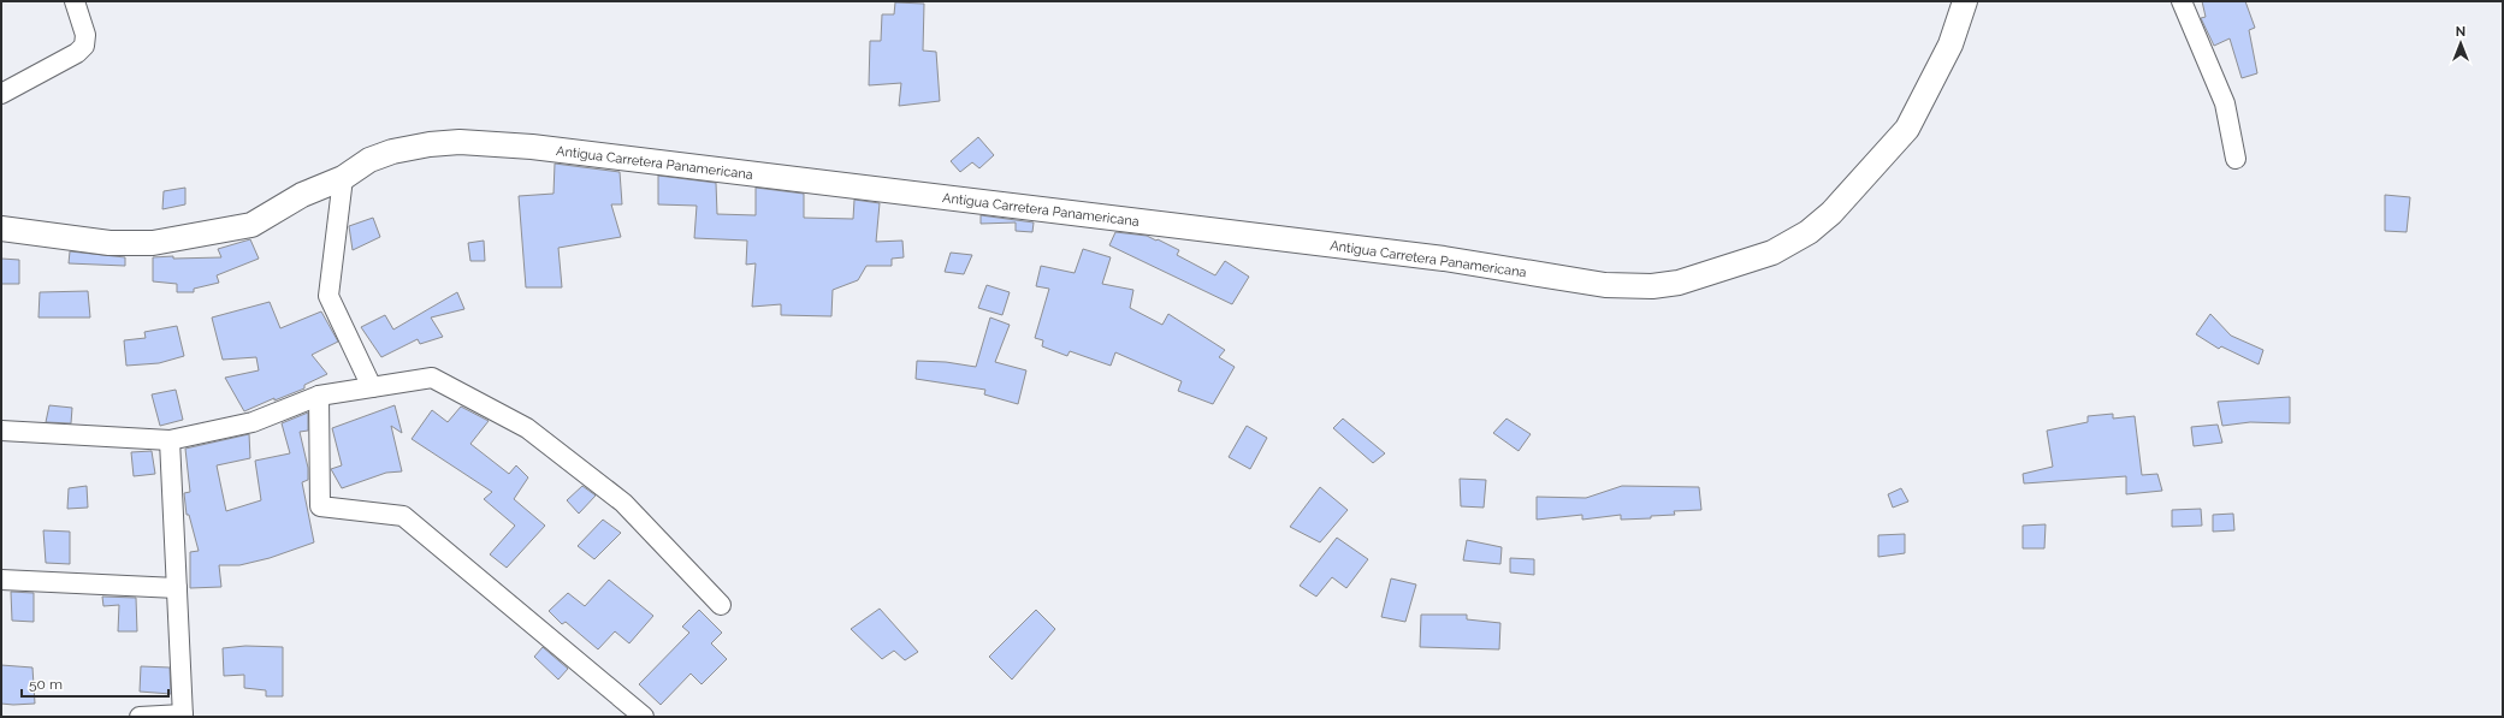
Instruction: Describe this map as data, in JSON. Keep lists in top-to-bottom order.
{
  "streets": {
    "street": ["Antigua Carretera Panamericana"]
  },
  "scale_bar": "50 m",
  "north": "top"
}
